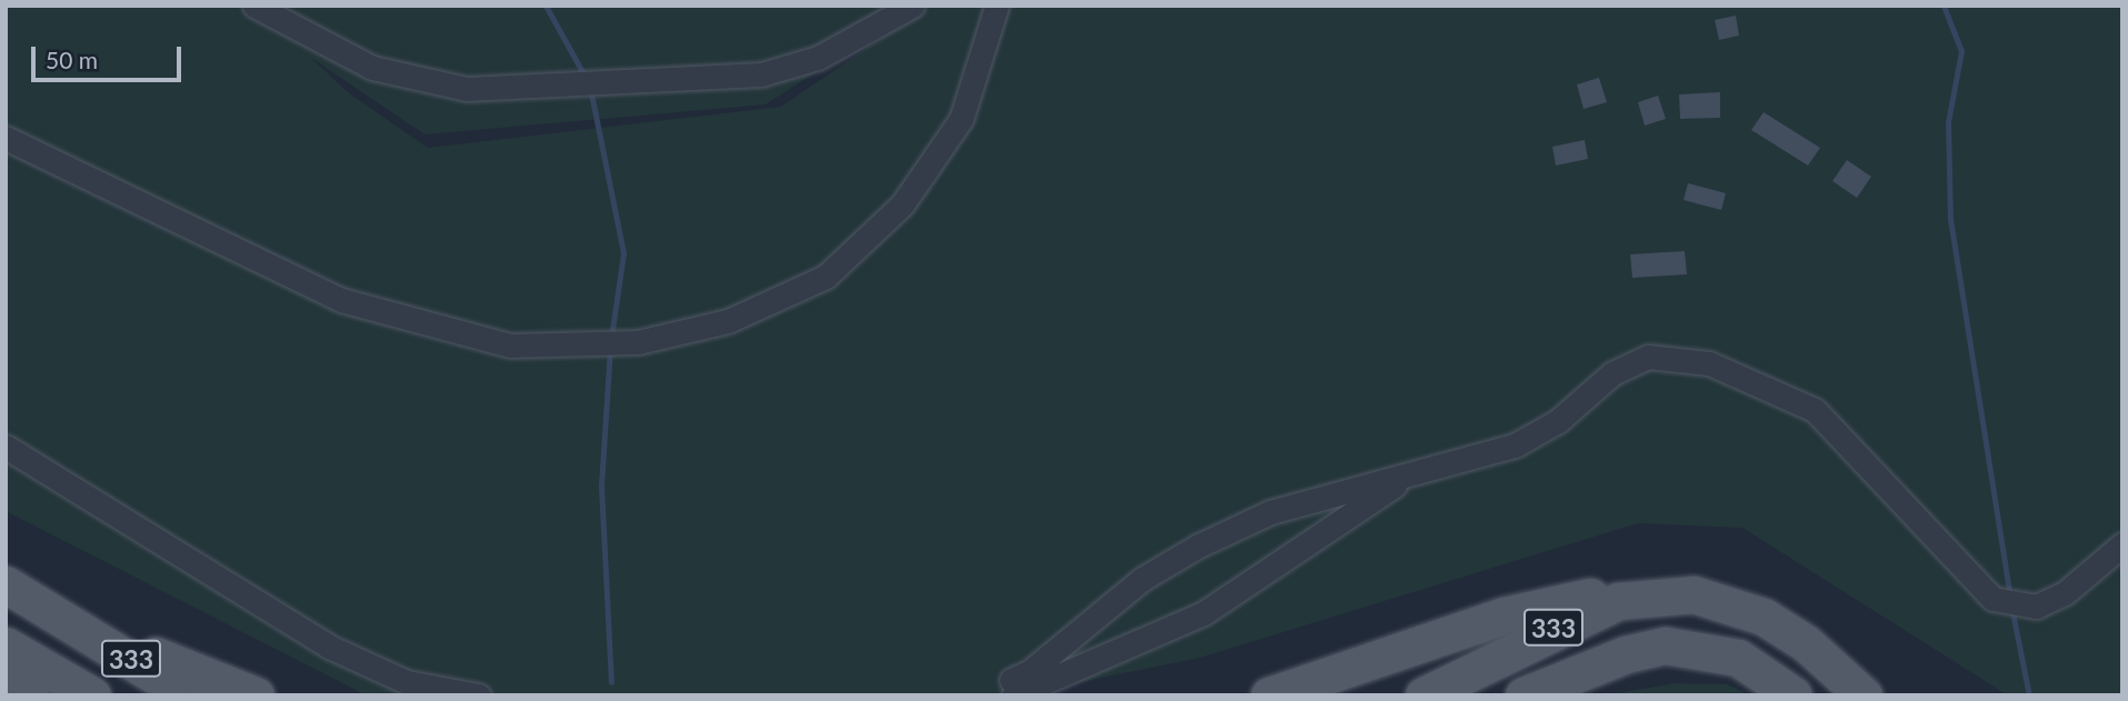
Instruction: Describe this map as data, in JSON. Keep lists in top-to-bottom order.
{
  "streets": {
    "main road": ["333"]
  },
  "scale_bar": "50 m"
}
